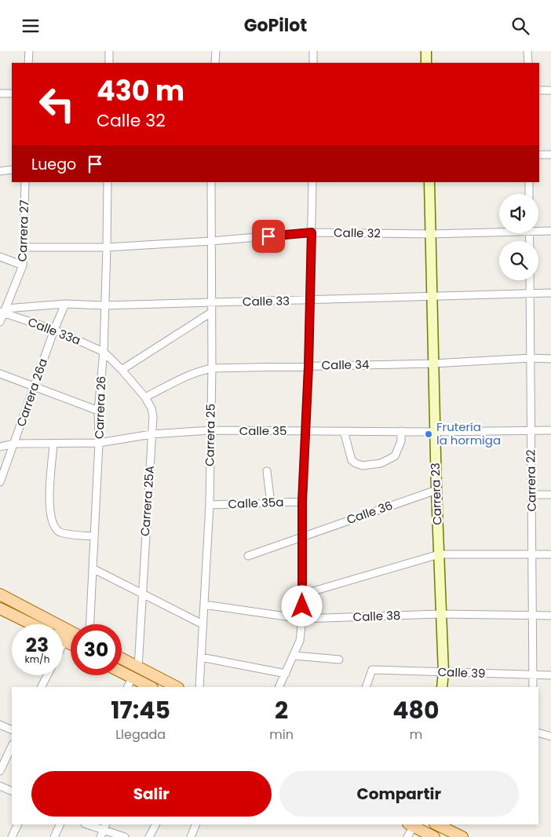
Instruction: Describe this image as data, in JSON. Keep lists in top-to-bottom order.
{
  "streets": {
    "street": [
      "Carrera 27",
      "Calle 32",
      "Calle 33",
      "Calle 33a",
      "Calle 34",
      "Carrera 26a",
      "Carrera 26",
      "Calle 35",
      "Carrera 25",
      "Carrera 22",
      "Carrera 23",
      "Carrera 25A",
      "Calle 35a",
      "Calle 36",
      "Calle 38",
      "Calle 39"
    ]
  },
  "crossings": [
    ["Carrera 27", "Calle 32"],
    ["Carrera 27", "Calle 33"],
    ["Carrera 27", "Calle 33a"],
    ["Calle 32", "Carrera 26"],
    ["Calle 32", "Carrera 25"],
    ["Calle 32", "Carrera 23"],
    ["Calle 33", "Calle 33a"],
    ["Calle 33", "Carrera 26a"],
    ["Calle 33", "Carrera 26"],
    ["Calle 33", "Carrera 25"],
    ["Calle 33", "Carrera 22"],
    ["Calle 33", "Carrera 23"],
    ["Calle 33a", "Carrera 26a"],
    ["Calle 33a", "Carrera 26"],
    ["Calle 33a", "Carrera 25A"],
    ["Calle 34", "Carrera 25"],
    ["Calle 34", "Carrera 22"],
    ["Calle 34", "Carrera 23"],
    ["Calle 34", "Carrera 25A"],
    ["Carrera 26a", "Calle 35"],
    ["Carrera 26", "Calle 35"],
    ["Carrera 26", "Carrera 25A"],
    ["Calle 35", "Carrera 25"],
    ["Calle 35", "Carrera 22"],
    ["Calle 35", "Carrera 23"],
    ["Calle 35", "Carrera 25A"],
    ["Carrera 25", "Calle 35a"],
    ["Carrera 25", "Calle 38"],
    ["Carrera 22", "Calle 38"],
    ["Carrera 22", "Calle 39"],
    ["Carrera 23", "Calle 36"],
    ["Carrera 23", "Calle 38"],
    ["Carrera 23", "Calle 39"]
  ],
  "places": ["Frutería la hormiga"],
  "page": {
    "header": "GoPilot",
    "turn": ["430 m", "Calle 32"],
    "then": "Luego",
    "speed": "23 km/h",
    "limit": "30",
    "eta": [
      "17:45",
      "Llegada",
      "2",
      "min",
      "480",
      "m"
    ],
    "buttons": ["Salir", "Compartir"]
  }
}
